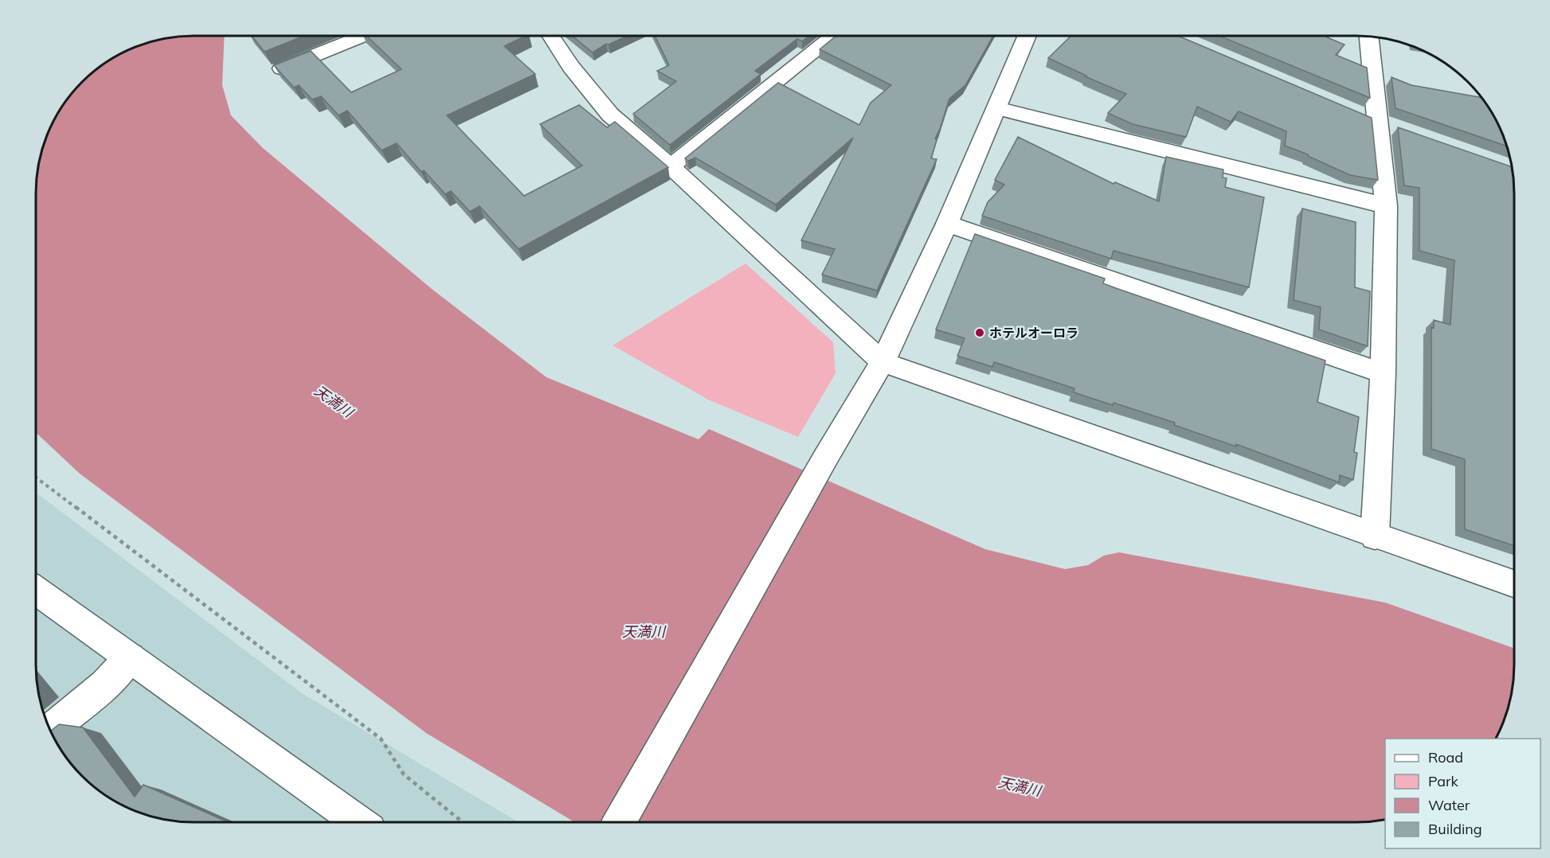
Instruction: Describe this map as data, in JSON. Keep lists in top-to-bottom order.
{
  "water": ["天満川"],
  "places": ["ホテルオーロラ"],
  "legend": [
    "Road",
    "Park",
    "Water",
    "Building"
  ]
}
